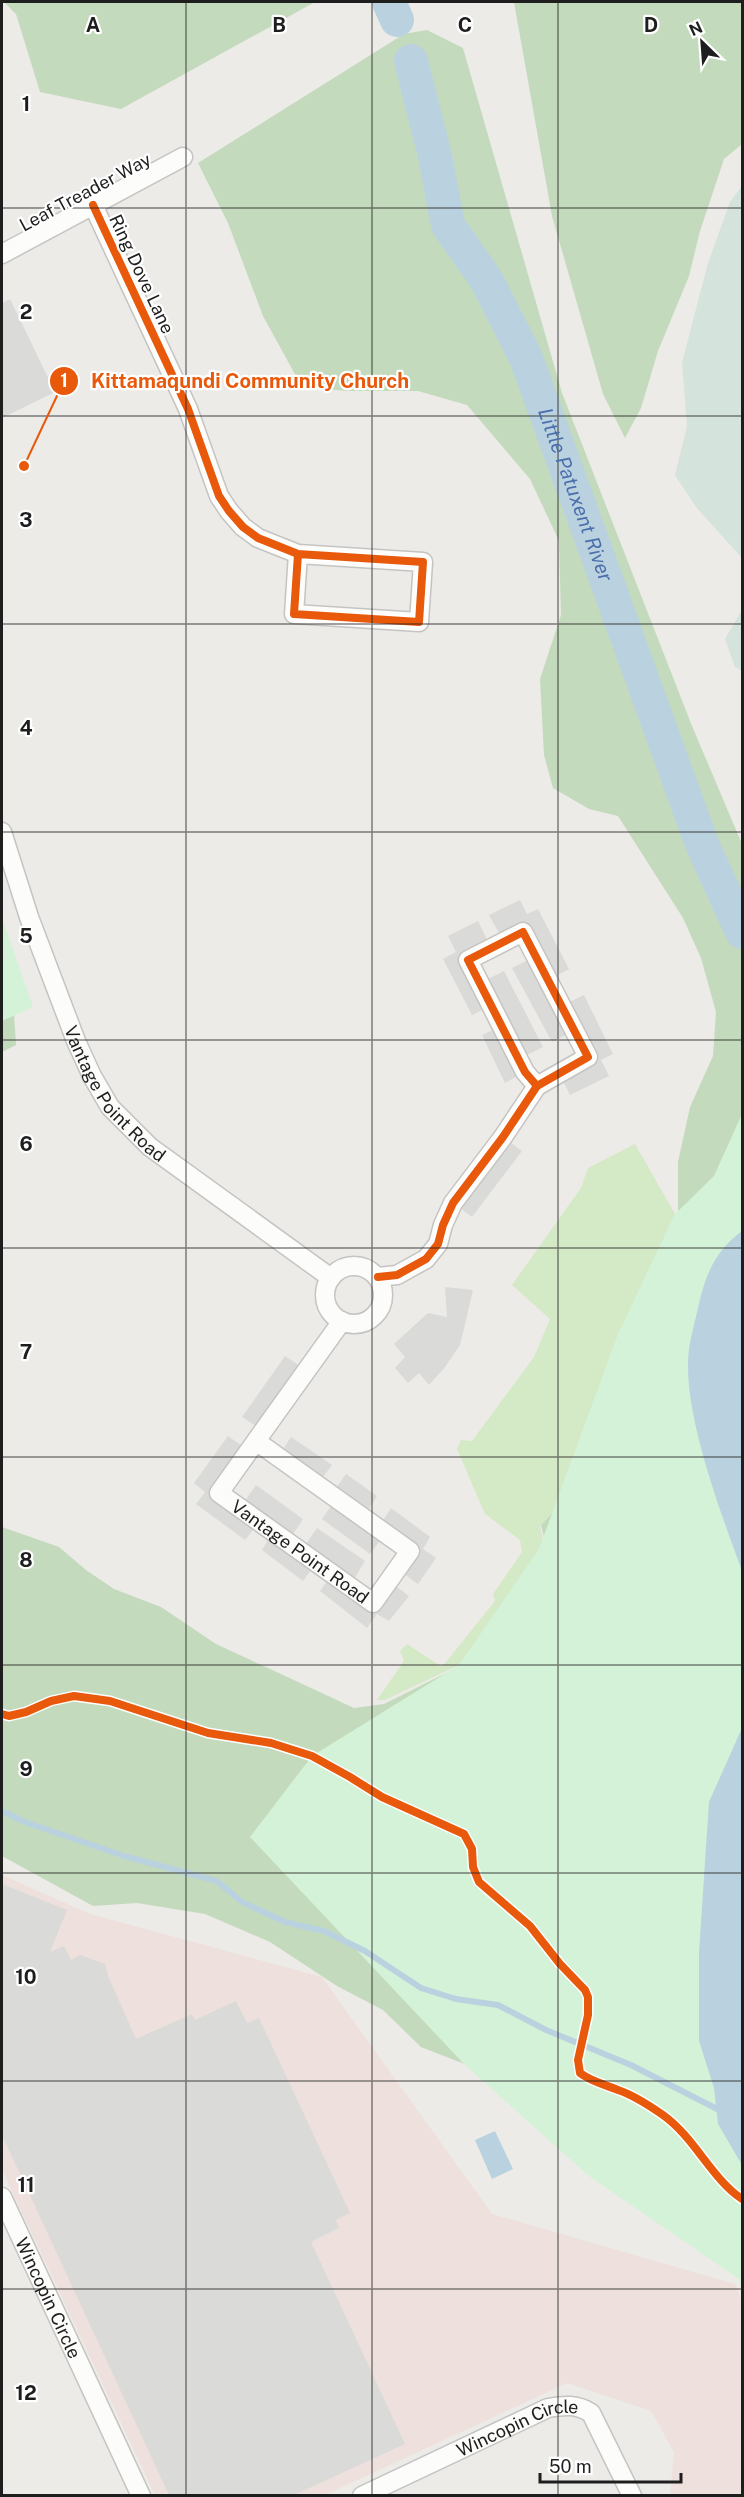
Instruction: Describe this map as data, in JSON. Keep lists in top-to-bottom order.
{
  "streets": {
    "street": [
      "Leaf Treader Way",
      "Ring Dove Lane",
      "Vantage Point Road",
      "Wincopin Circle"
    ]
  },
  "crossings": [
    ["Leaf Treader Way", "Ring Dove Lane"]
  ],
  "water": ["Little Patuxent River"],
  "places": ["Kittamaqundi Community Church"],
  "scale_bar": "50 m",
  "north": "top left",
  "grid": {
    "columns": [
      "A",
      "B",
      "C",
      "D"
    ],
    "rows": [
      "1",
      "2",
      "3",
      "4",
      "5",
      "6",
      "7",
      "8",
      "9",
      "10",
      "11",
      "12"
    ]
  }
}
